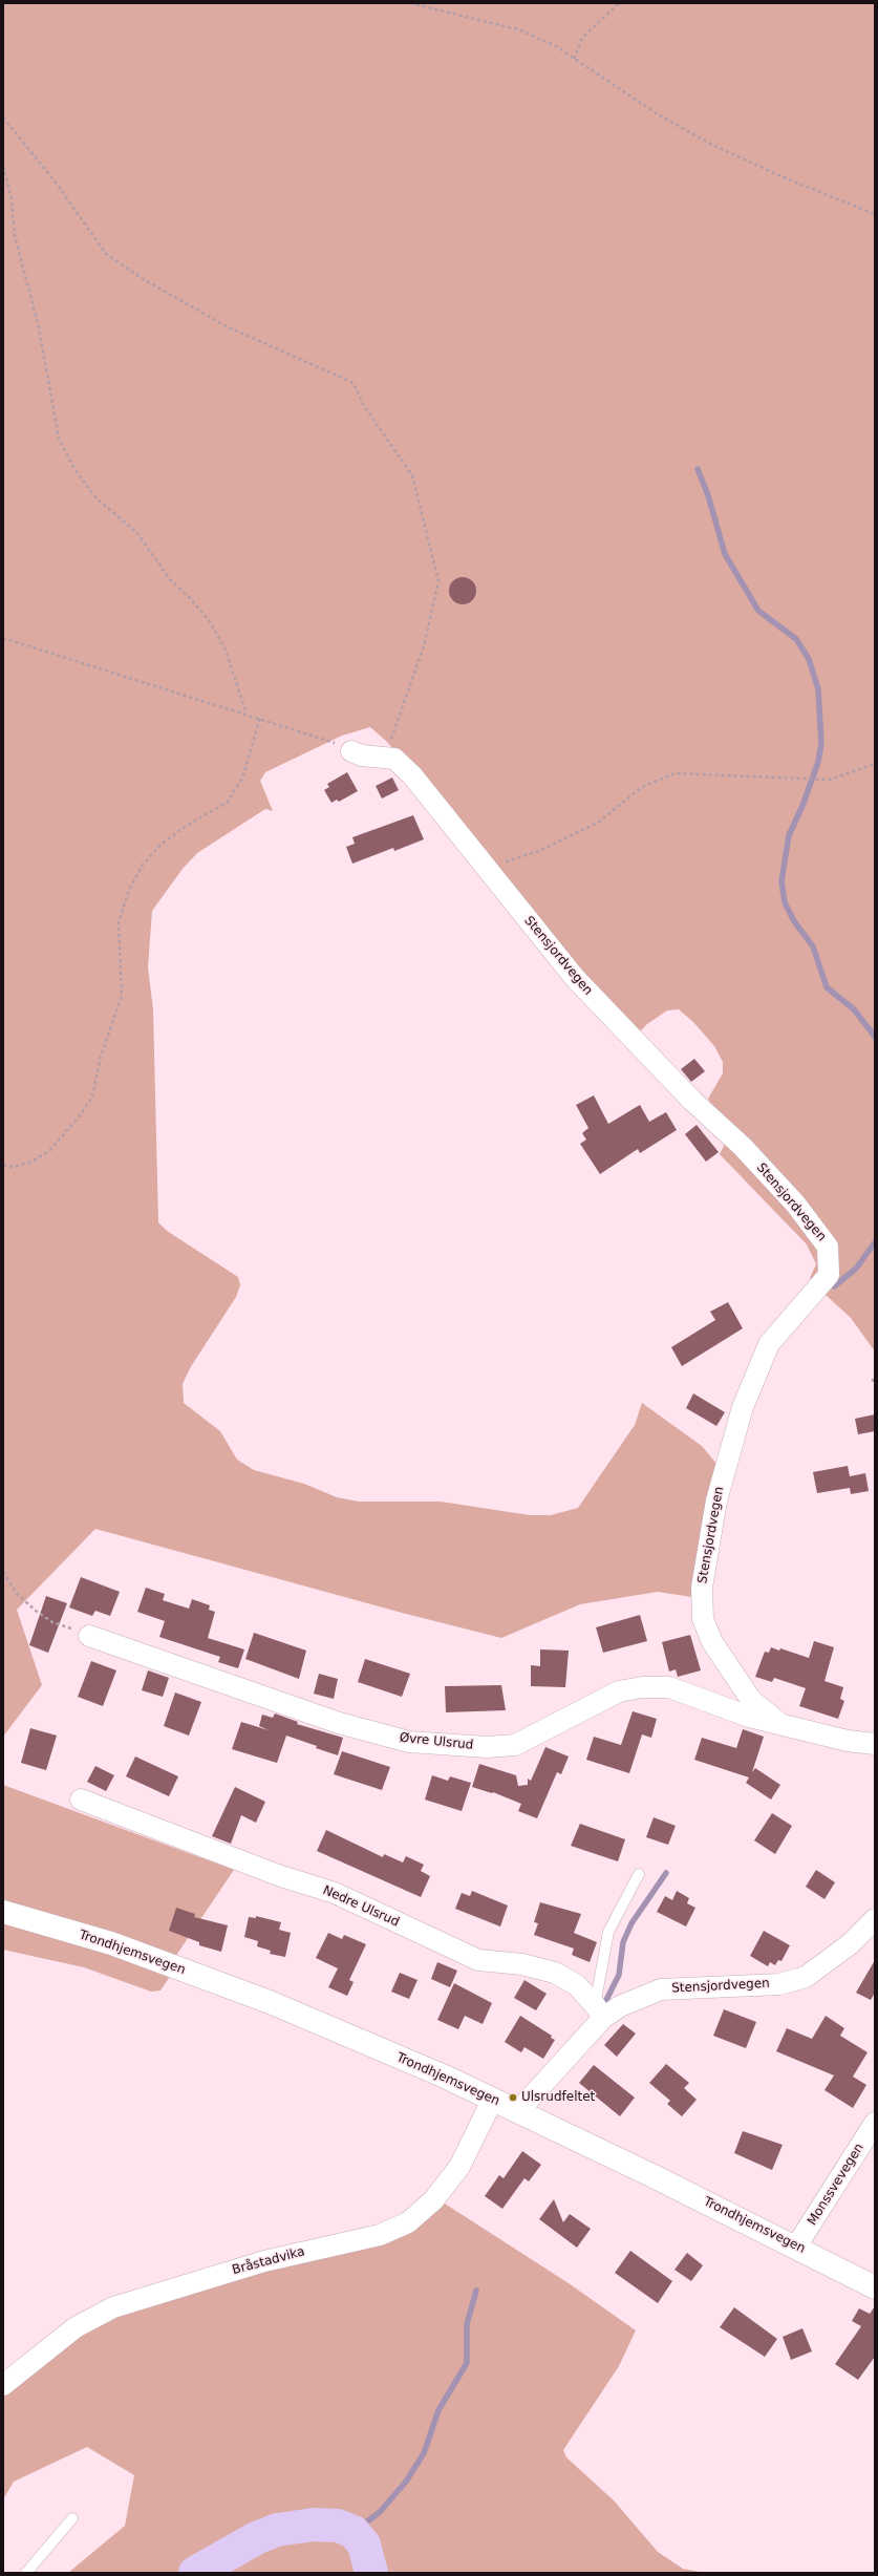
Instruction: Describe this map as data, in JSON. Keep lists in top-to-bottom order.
{
  "streets": {
    "main road": ["Trondhjemsvegen"],
    "street": [
      "Stensjordvegen",
      "Øvre Ulsrud",
      "Nedre Ulsrud",
      "Monssvevegen",
      "Bråstadvika"
    ]
  },
  "crossings": [
    ["Stensjordvegen", "Øvre Ulsrud"],
    ["Stensjordvegen", "Nedre Ulsrud"],
    ["Stensjordvegen", "Trondhjemsvegen"],
    ["Trondhjemsvegen", "Monssvevegen"],
    ["Trondhjemsvegen", "Bråstadvika"]
  ],
  "places": ["Ulsrudfeltet"]
}
